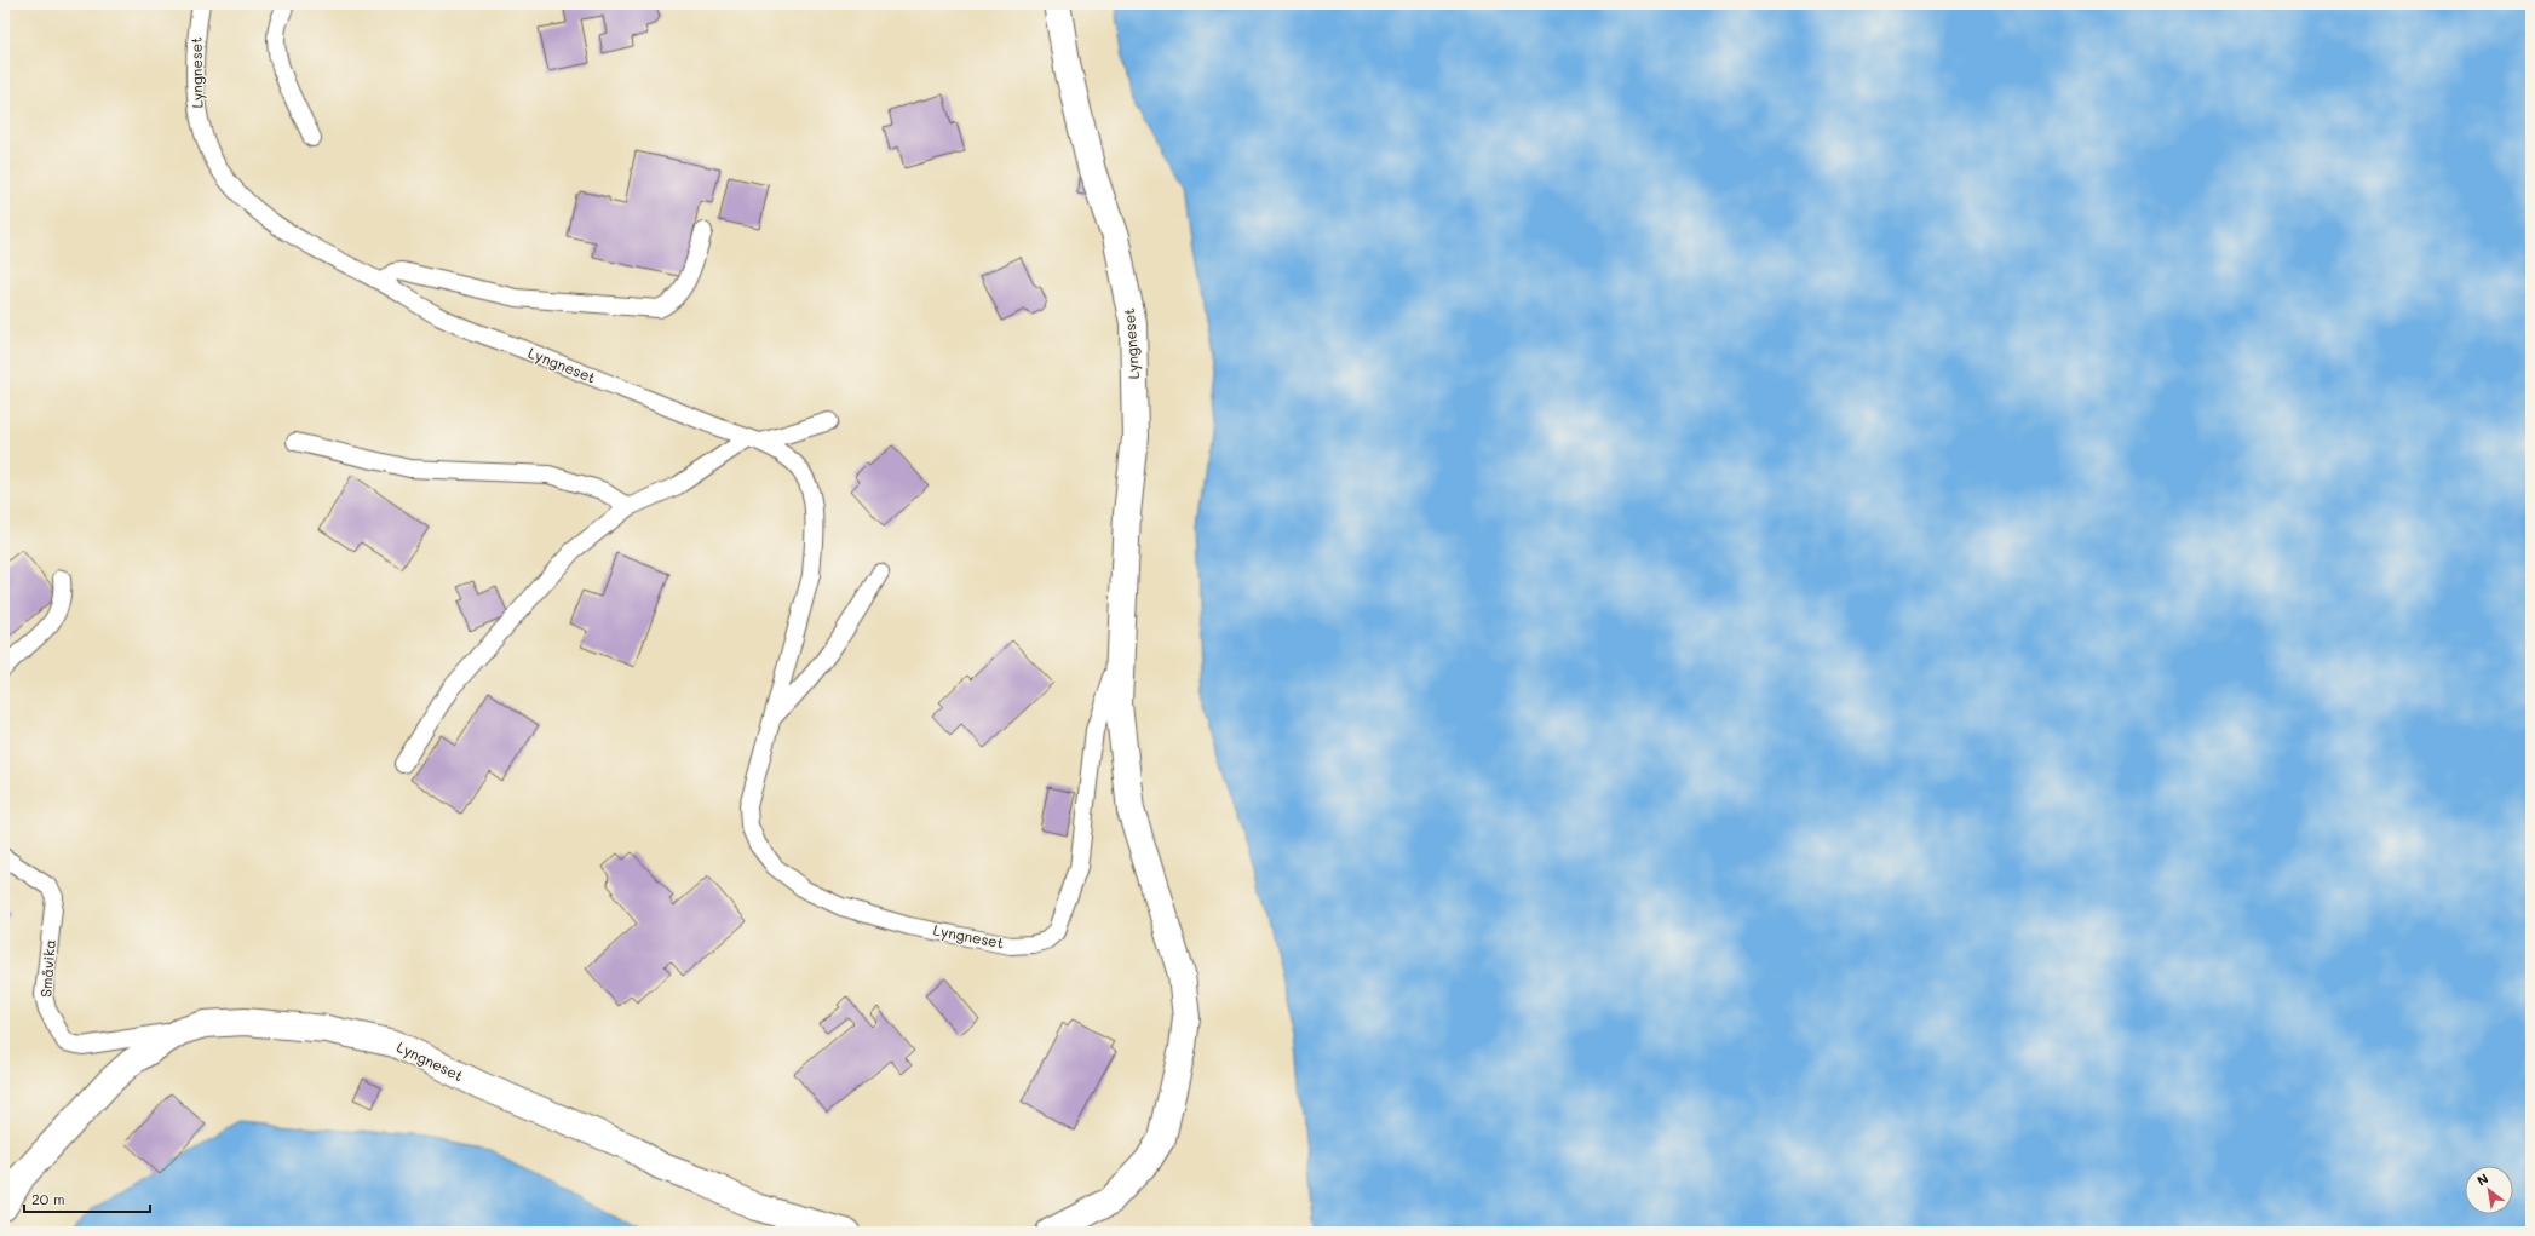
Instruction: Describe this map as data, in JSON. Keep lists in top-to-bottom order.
{
  "streets": {
    "street": ["Lyngneset"],
    "lane": ["Småvika"]
  },
  "crossings": [
    ["Lyngneset", "Småvika"]
  ],
  "scale_bar": "20 m",
  "north": "top left"
}
